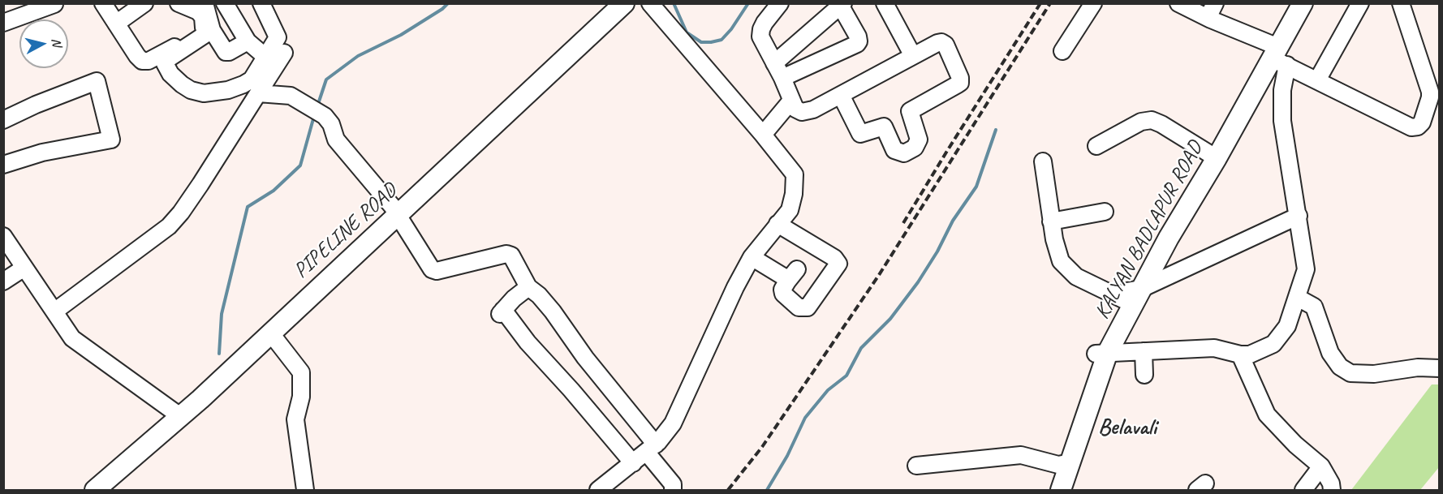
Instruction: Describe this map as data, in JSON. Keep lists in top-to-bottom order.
{
  "streets": {
    "main road": ["KALYAN BADLAPUR ROAD", "PIPELINE ROAD"]
  },
  "districts": ["Belavali"],
  "north": "right"
}
